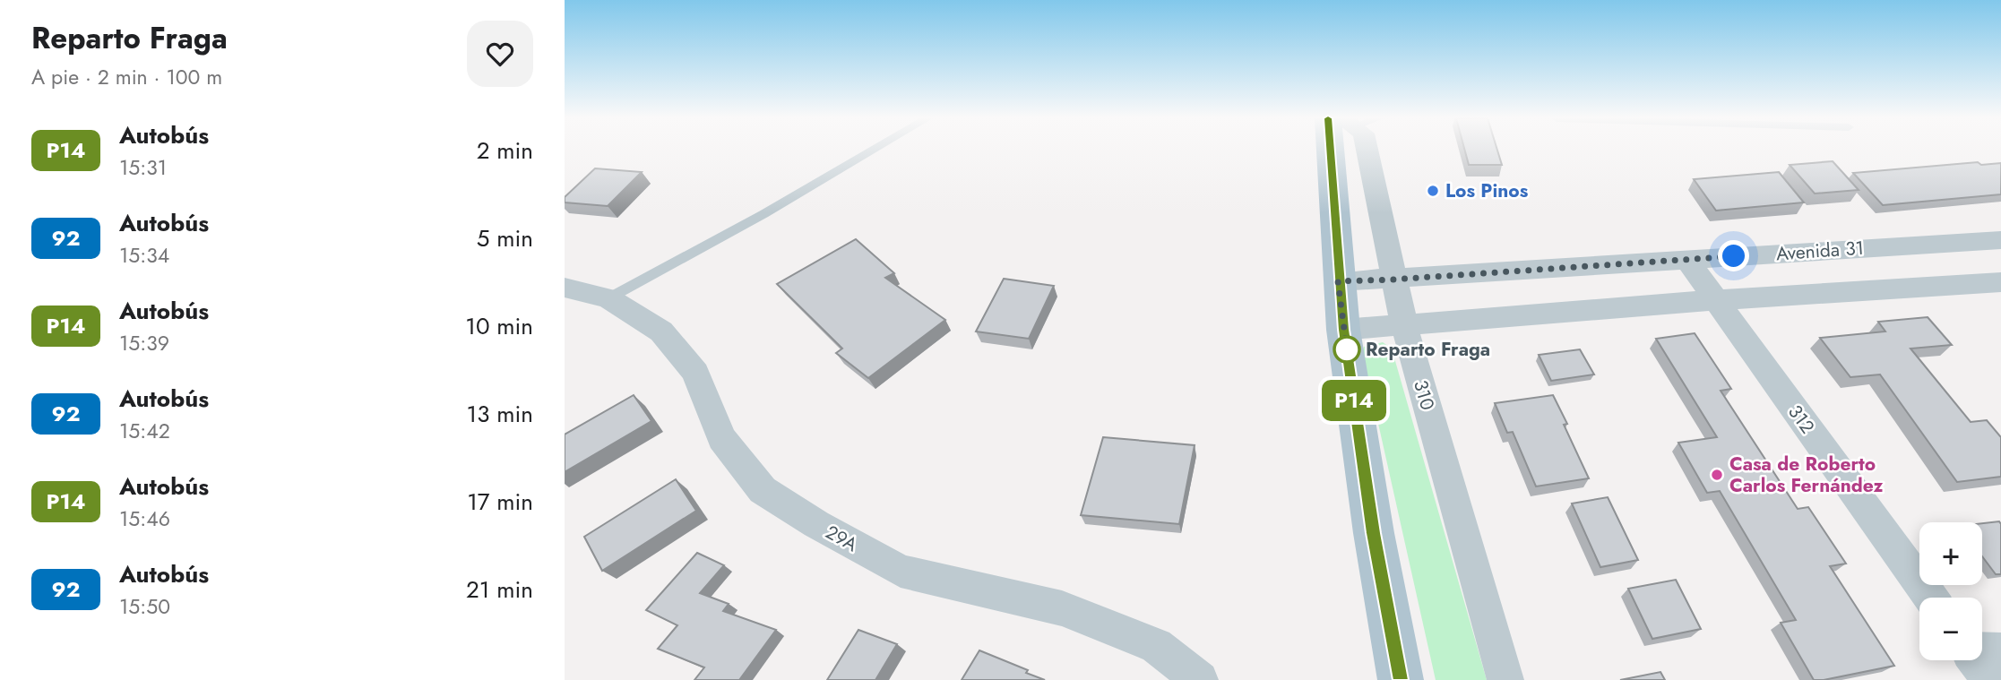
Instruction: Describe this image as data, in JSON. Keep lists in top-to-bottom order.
{
  "streets": {
    "street": [
      "Avenida 31",
      "310",
      "312",
      "29A"
    ]
  },
  "crossings": [
    ["Avenida 31", "310"],
    ["Avenida 31", "312"]
  ],
  "places": ["Los Pinos", "Reparto Fraga", "Casa de Roberto Carlos Fernández"],
  "lines": ["bus line P14"],
  "page": {
    "heading": ["Reparto Fraga", "A pie · 2 min · 100 m"],
    "on_map": "P14",
    "list": [
      {
        "mark": "P14",
        "name": "Autobús",
        "note": "15:31",
        "value": "2 min"
      },
      {
        "mark": "92",
        "name": "Autobús",
        "note": "15:34",
        "value": "5 min"
      },
      {
        "mark": "P14",
        "name": "Autobús",
        "note": "15:39",
        "value": "10 min"
      },
      {
        "mark": "92",
        "name": "Autobús",
        "note": "15:42",
        "value": "13 min"
      },
      {
        "mark": "P14",
        "name": "Autobús",
        "note": "15:46",
        "value": "17 min"
      },
      {
        "mark": "92",
        "name": "Autobús",
        "note": "15:50",
        "value": "21 min"
      }
    ],
    "map_buttons": ["+", "−"]
  }
}
